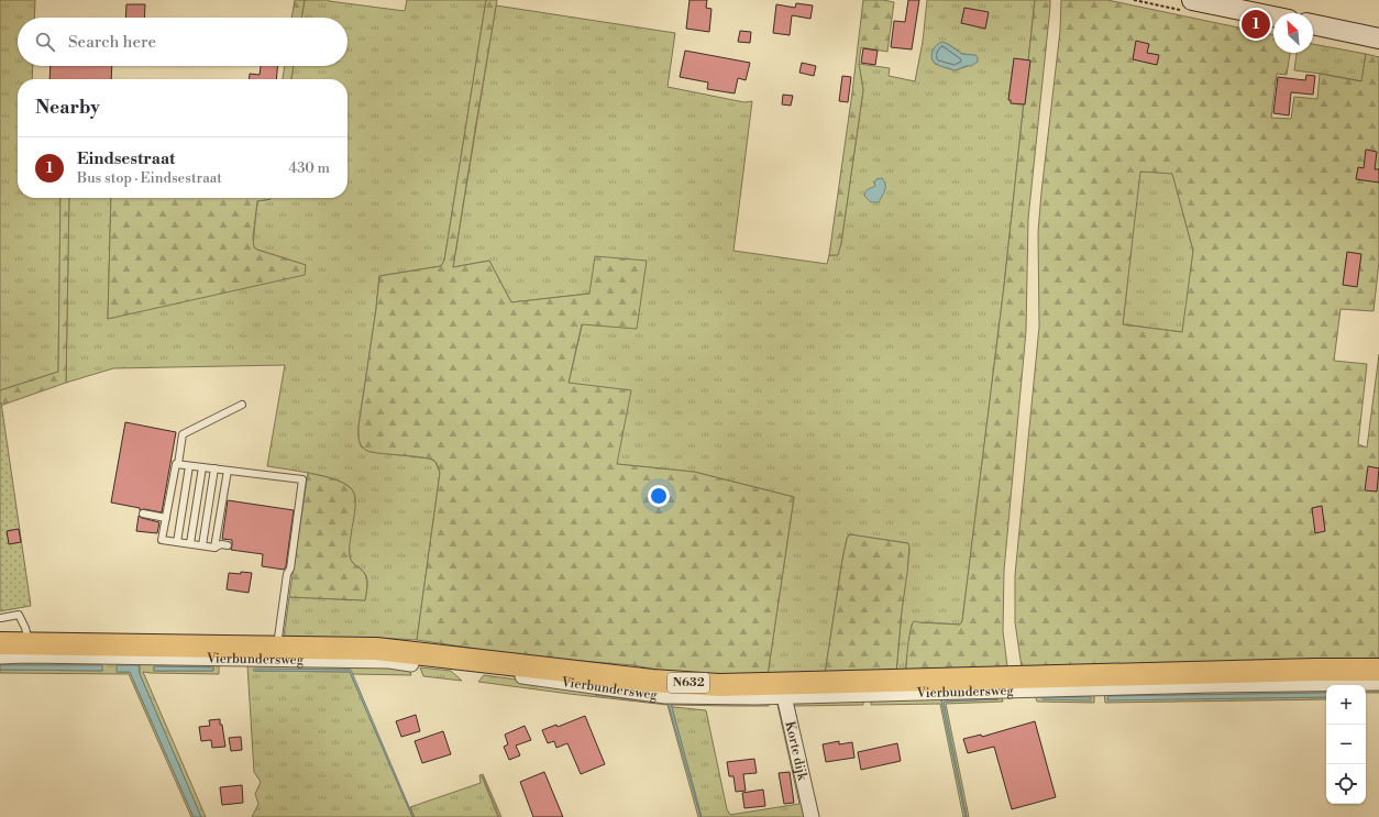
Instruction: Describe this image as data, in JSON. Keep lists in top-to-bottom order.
{
  "streets": {
    "main road": ["Vierbundersweg", "N632"],
    "street": ["Korte dijk"]
  },
  "crossings": [
    ["Vierbundersweg", "Korte dijk"]
  ],
  "north": "top left",
  "page": {
    "pins": "1",
    "search": "Search here",
    "heading": "Nearby",
    "list": [
      {
        "mark": "1",
        "name": "Eindsestraat",
        "note": "Bus stop · Eindsestraat",
        "value": "430 m"
      }
    ],
    "map_buttons": ["+", "−"]
  }
}
